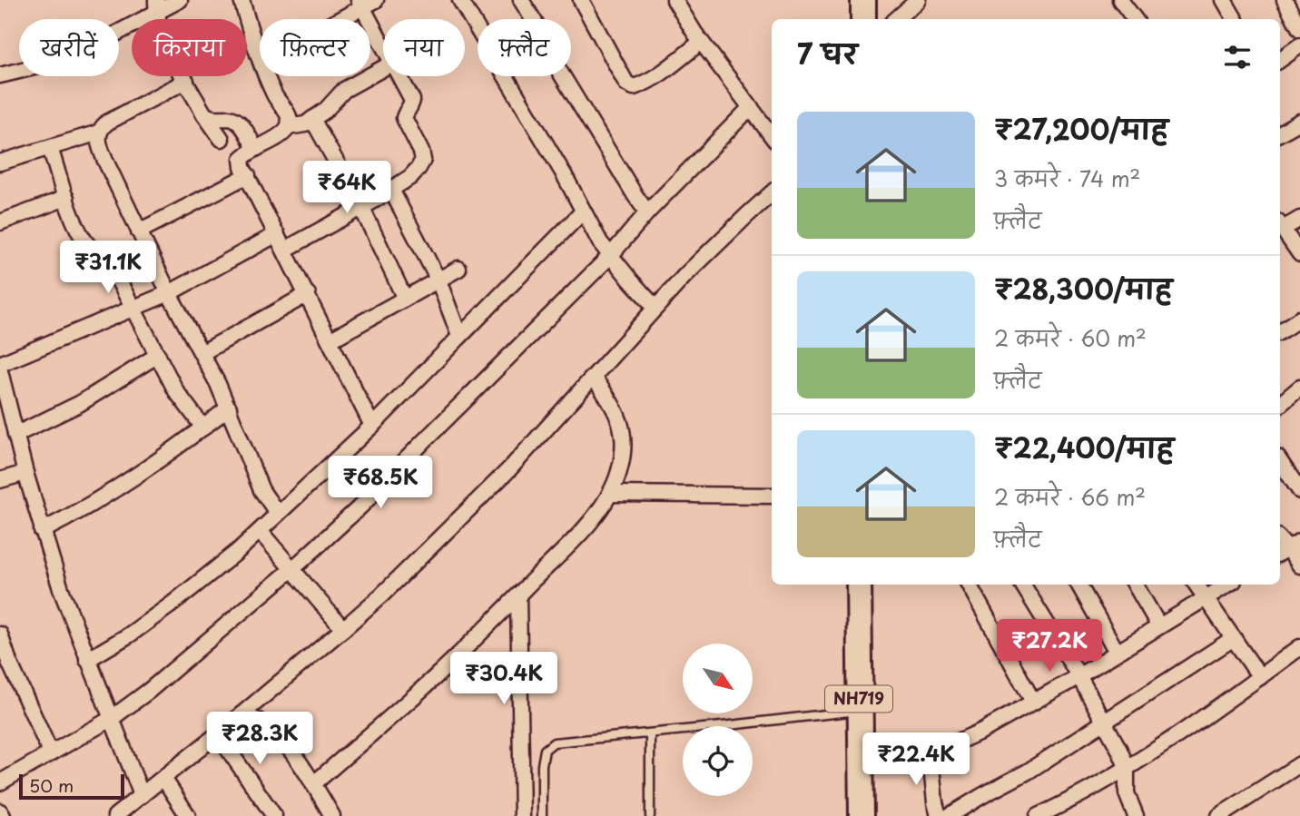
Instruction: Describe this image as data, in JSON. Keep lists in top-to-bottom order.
{
  "streets": {
    "highway": ["NH719"]
  },
  "scale_bar": "50 m",
  "north": "bottom right",
  "page": {
    "chip": [
      "खरीदें",
      "किराया",
      "फ़िल्टर",
      "नया",
      "फ़्लैट"
    ],
    "heading": "7 घर",
    "list": [
      {
        "name": "₹27,200/माह",
        "note": "3 कमरे · 74 m² · फ़्लैट"
      },
      {
        "name": "₹28,300/माह",
        "note": "2 कमरे · 60 m² · फ़्लैट"
      },
      {
        "name": "₹22,400/माह",
        "note": "2 कमरे · 66 m² · फ़्लैट"
      }
    ],
    "price": [
      "₹64K",
      "₹31.1K",
      "₹68.5K",
      "₹27.2K",
      "₹30.4K",
      "₹28.3K",
      "₹22.4K"
    ],
    "scale": "50 m"
  }
}
